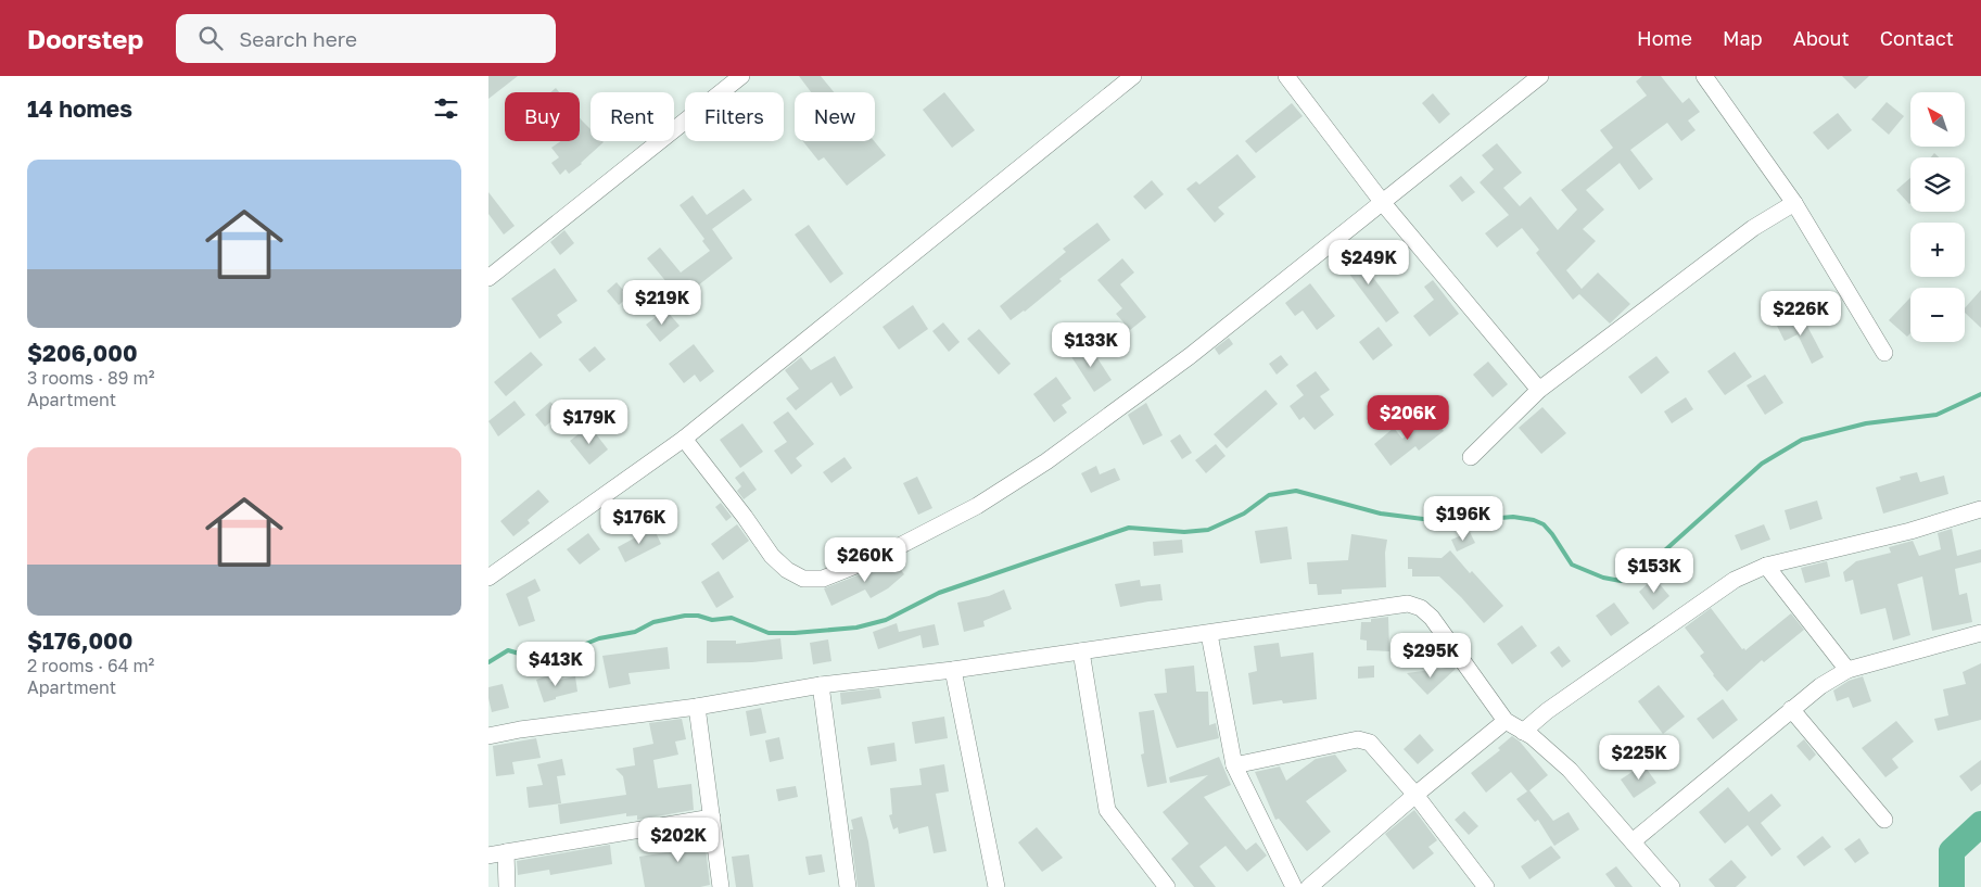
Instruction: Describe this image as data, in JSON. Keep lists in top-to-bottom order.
{
  "north": "top left",
  "page": {
    "header": "Doorstep",
    "search": "Search here",
    "nav": [
      "Home",
      "Map",
      "About",
      "Contact"
    ],
    "heading": "14 homes",
    "map_buttons": ["+", "−"],
    "chip": [
      "Buy",
      "Rent",
      "Filters",
      "New"
    ],
    "list": [
      {
        "name": "$206,000",
        "note": "3 rooms · 89 m² · Apartment"
      },
      {
        "name": "$176,000",
        "note": "2 rooms · 64 m² · Apartment"
      }
    ],
    "price": [
      "$249K",
      "$219K",
      "$226K",
      "$133K",
      "$206K",
      "$179K",
      "$196K",
      "$176K",
      "$260K",
      "$153K",
      "$295K",
      "$413K",
      "$225K",
      "$202K"
    ]
  }
}
